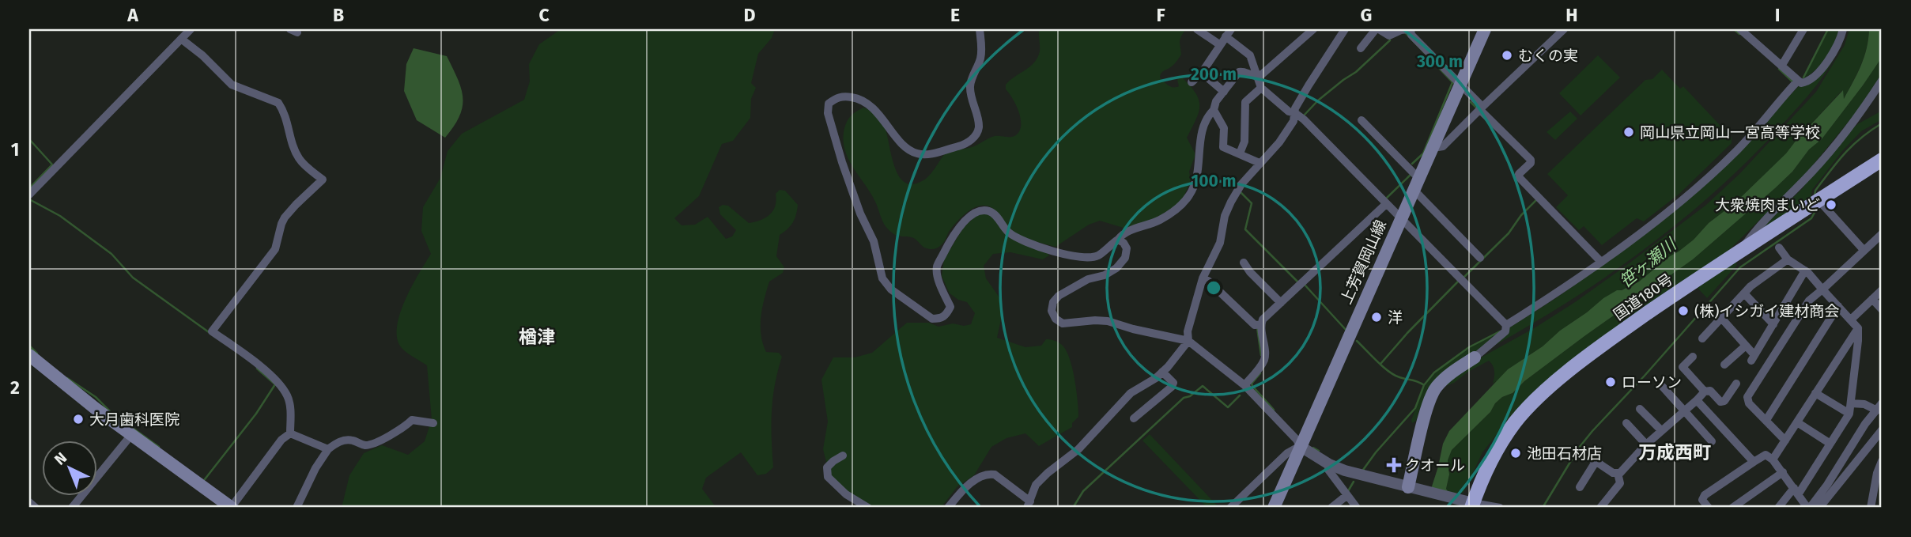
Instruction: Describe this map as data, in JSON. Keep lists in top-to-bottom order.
{
  "streets": {
    "highway": ["国道180号"],
    "main road": ["上芳賀岡山線"]
  },
  "districts": ["楢津", "万成西町"],
  "water": ["笹ヶ瀬川"],
  "places": {
    "other": [
      "むくの実",
      "岡山県立岡山一宮高等学校",
      "大衆焼肉まいど",
      "(株)イシガイ建材商会",
      "洋",
      "ローソン",
      "大月歯科医院",
      "池田石材店"
    ],
    "health": ["クオール"]
  },
  "north": "top left",
  "grid": {
    "columns": [
      "A",
      "B",
      "C",
      "D",
      "E",
      "F",
      "G",
      "H",
      "I"
    ],
    "rows": ["1", "2"]
  },
  "rings": ["300 m", "200 m", "100 m"]
}
